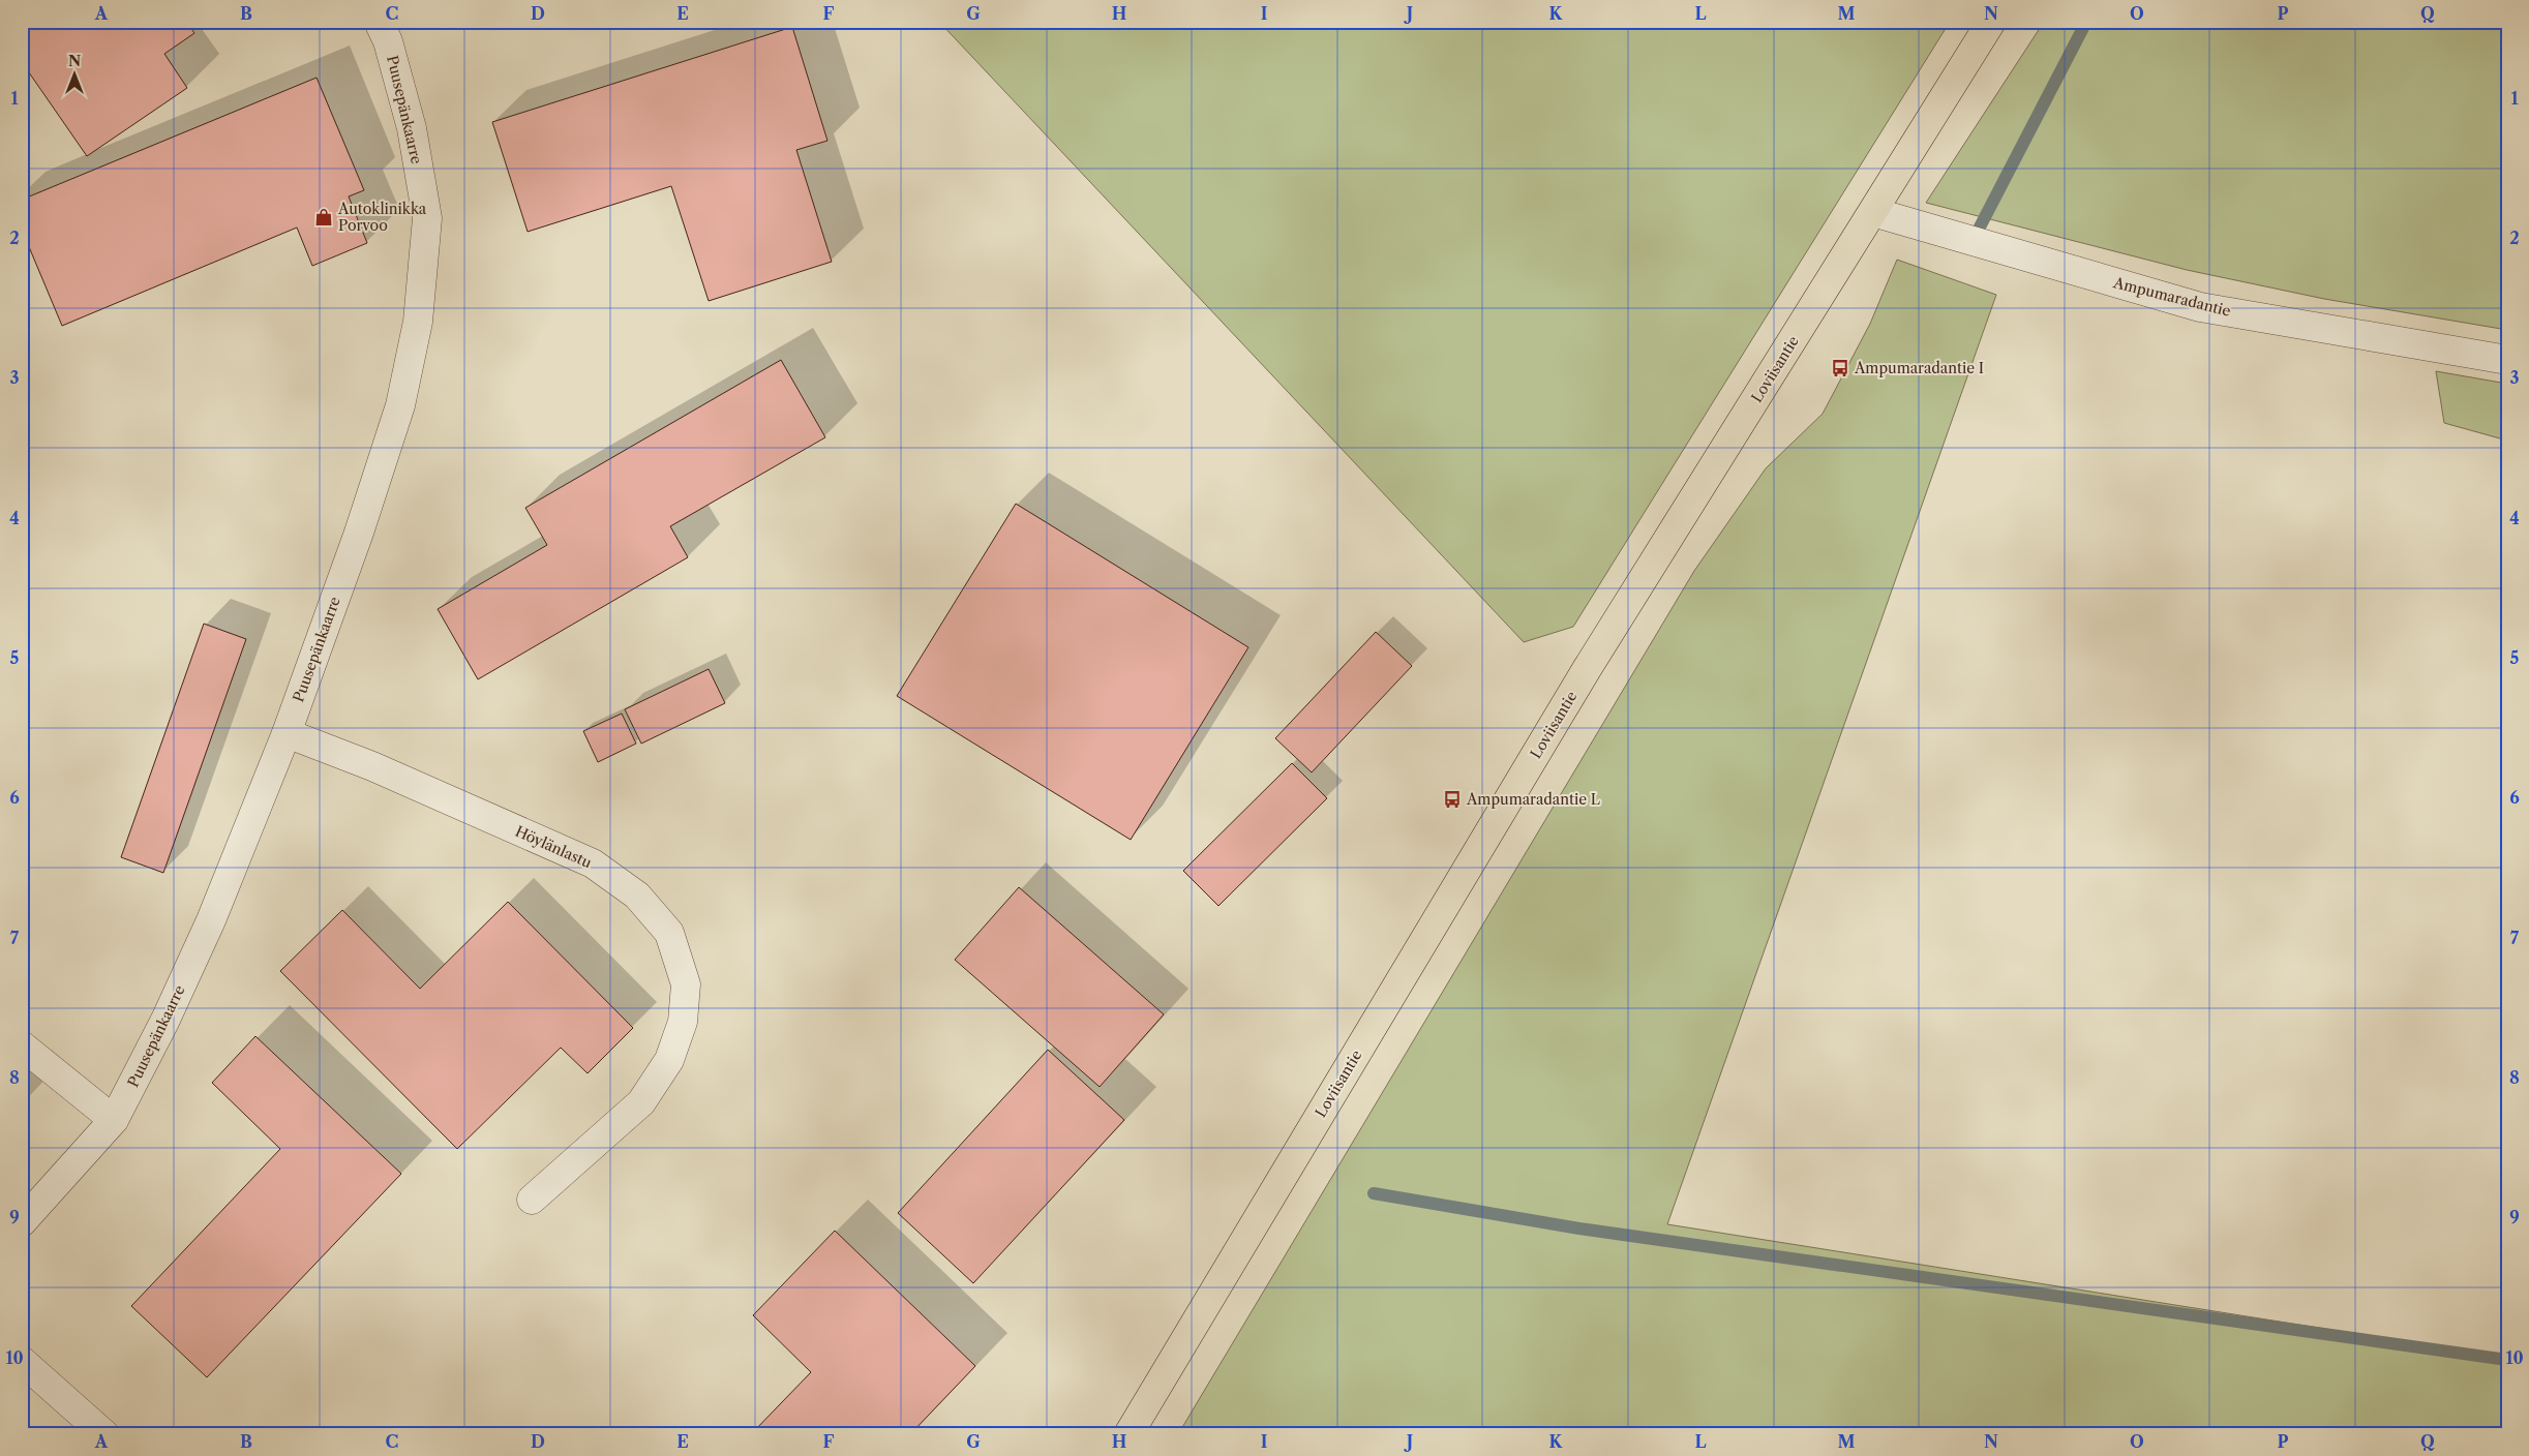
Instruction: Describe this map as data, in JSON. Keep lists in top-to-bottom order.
{
  "streets": {
    "main road": ["Loviisantie"],
    "street": ["Puusepänkaarre", "Ampumaradantie", "Höylänlastu"]
  },
  "crossings": [
    ["Puusepänkaarre", "Höylänlastu"],
    ["Ampumaradantie", "Loviisantie"]
  ],
  "places": {
    "shop": ["Autoklinikka Porvoo"],
    "bus stop": ["Ampumaradantie I", "Ampumaradantie L"]
  },
  "north": "top",
  "grid": {
    "columns": [
      "A",
      "B",
      "C",
      "D",
      "E",
      "F",
      "G",
      "H",
      "I",
      "J",
      "K",
      "L",
      "M",
      "N",
      "O",
      "P",
      "Q"
    ],
    "rows": [
      "1",
      "2",
      "3",
      "4",
      "5",
      "6",
      "7",
      "8",
      "9",
      "10"
    ]
  }
}
